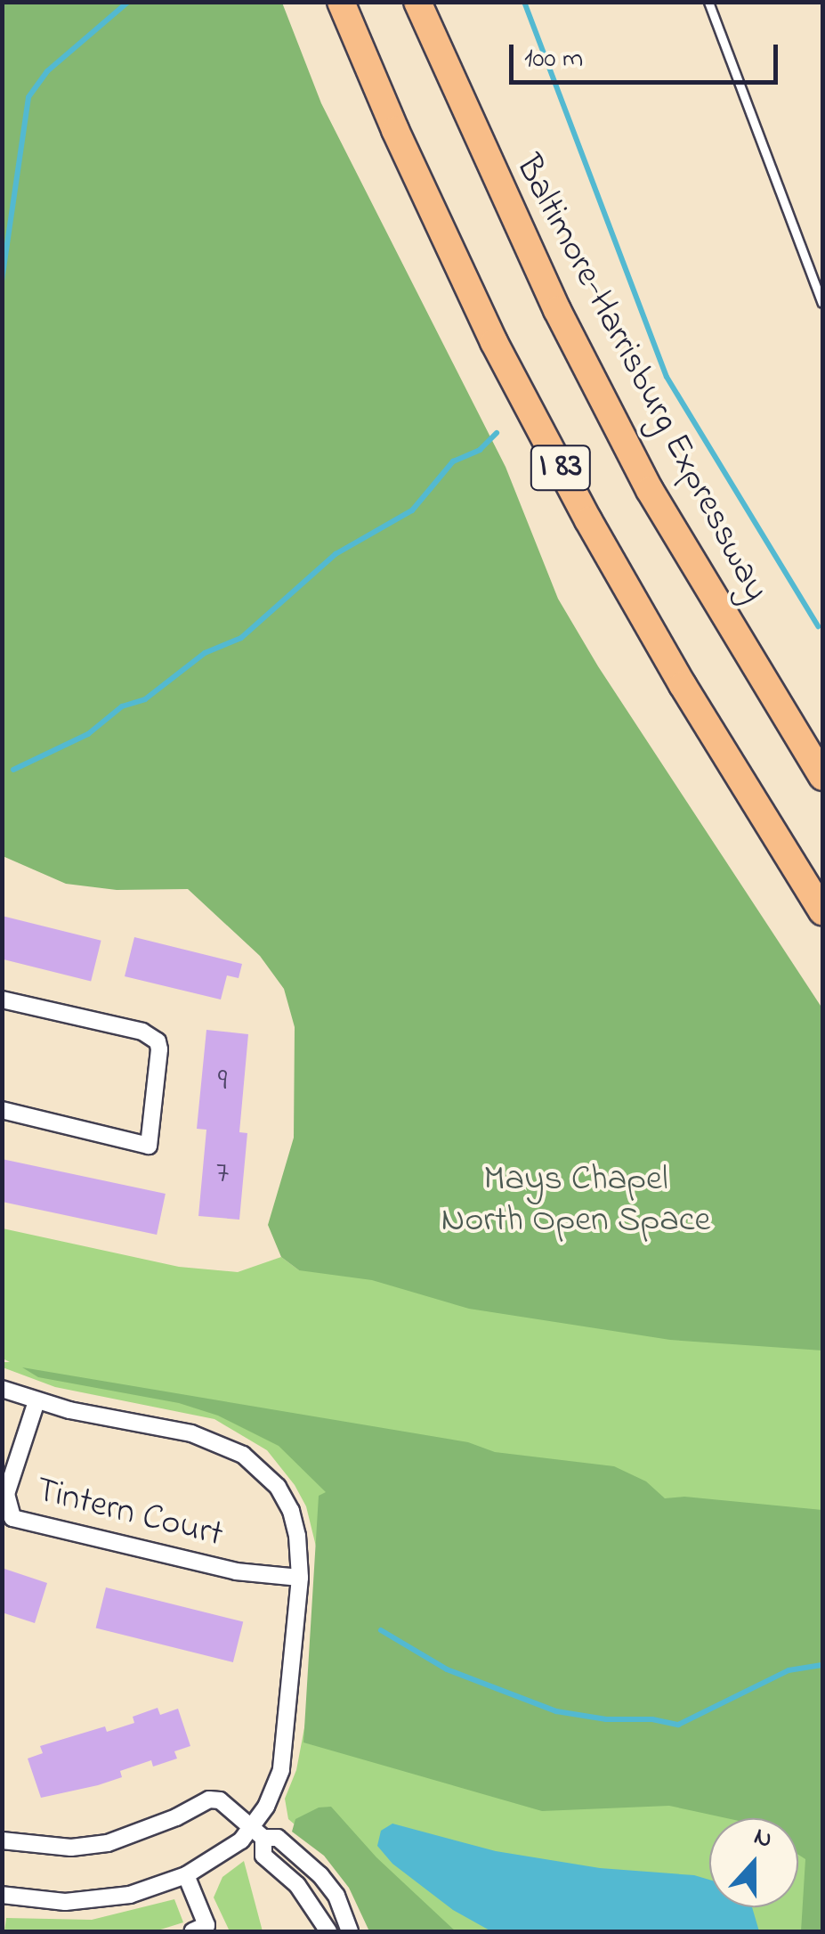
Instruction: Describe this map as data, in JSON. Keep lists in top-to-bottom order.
{
  "streets": {
    "highway": ["Baltimore-Harrisburg Expressway", "I 83"],
    "street": ["Tintern Court"]
  },
  "parks": ["Mays Chapel North Open Space"],
  "house_numbers": ["9", "7"],
  "scale_bar": "100 m",
  "north": "top"
}
